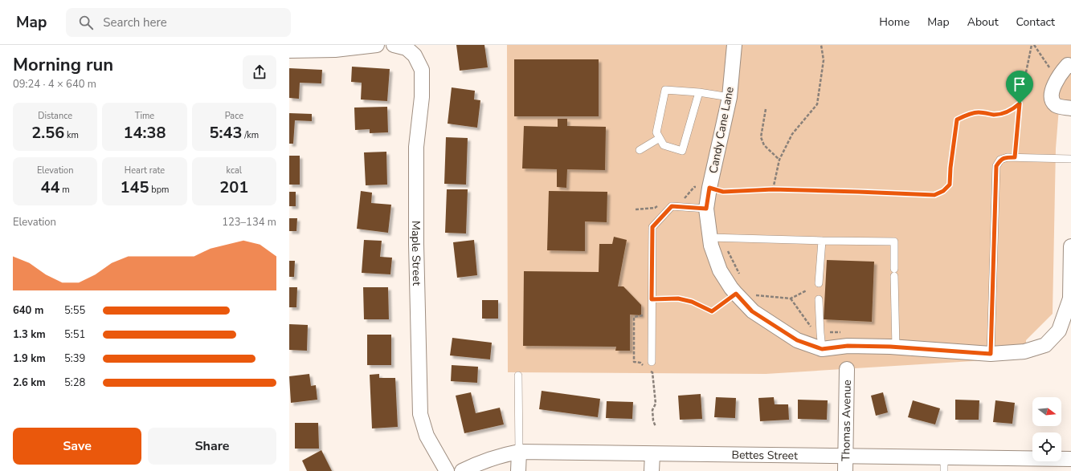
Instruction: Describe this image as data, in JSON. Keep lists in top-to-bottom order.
{
  "streets": {
    "street": [
      "Candy Cane Lane",
      "Maple Street",
      "Thomas Avenue",
      "Bettes Street"
    ]
  },
  "crossings": [
    ["Thomas Avenue", "Bettes Street"]
  ],
  "north": "right",
  "page": {
    "header": "Map",
    "search": "Search here",
    "nav": [
      "Home",
      "Map",
      "About",
      "Contact"
    ],
    "heading": ["Morning run", "09:24 · 4 × 640 m"],
    "stats": [
      ["Distance", "2.56 km"],
      ["Time", "14:38"],
      ["Pace", "5:43 /km"],
      ["Elevation", "44 m"],
      ["Heart rate", "145 bpm"],
      ["kcal", "201"]
    ],
    "chart": ["Elevation", "123–134 m"],
    "list": [
      {
        "name": "640 m",
        "note": "5:55"
      },
      {
        "name": "1.3 km",
        "note": "5:51"
      },
      {
        "name": "1.9 km",
        "note": "5:39"
      },
      {
        "name": "2.6 km",
        "note": "5:28"
      }
    ],
    "buttons": ["Save", "Share"]
  }
}
